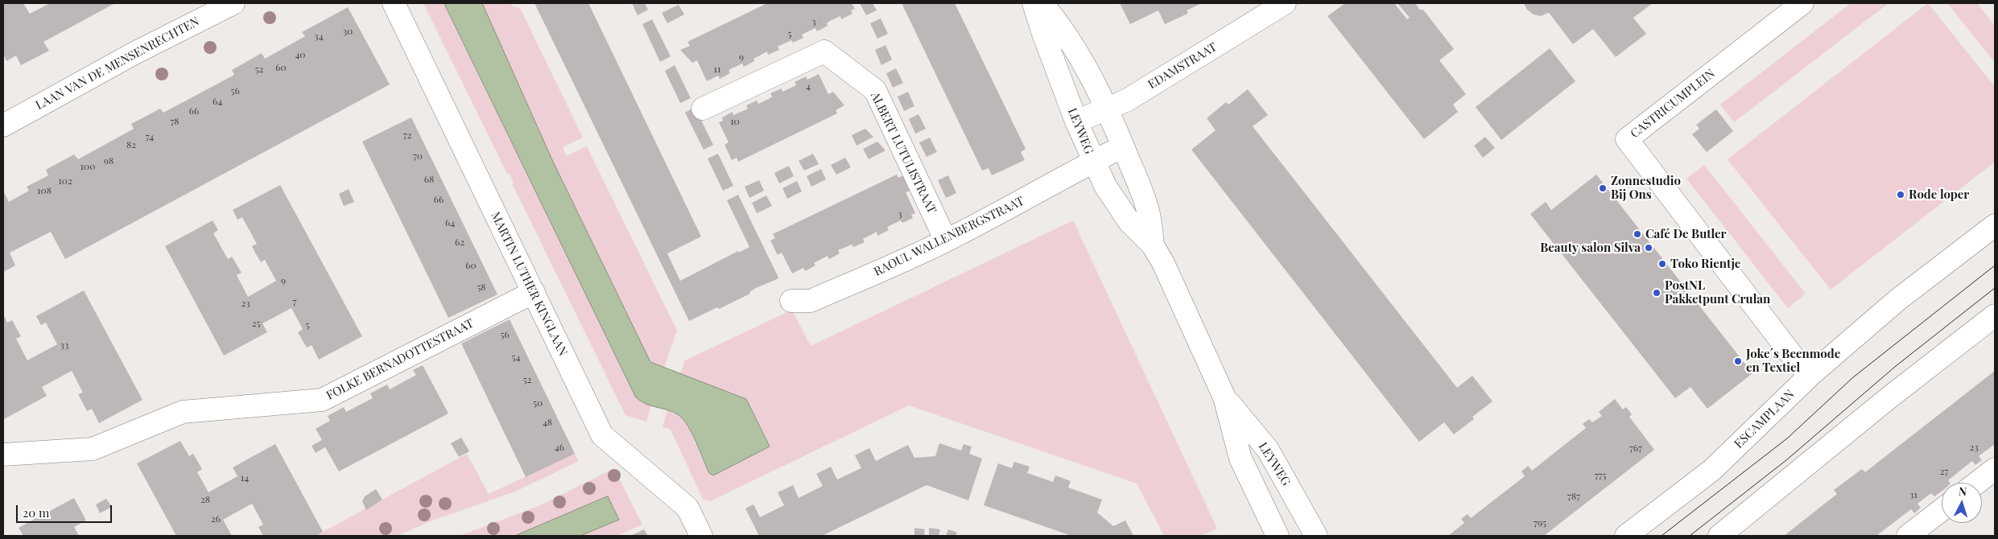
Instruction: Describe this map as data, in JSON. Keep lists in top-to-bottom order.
{
  "streets": {
    "street": [
      "LAAN VAN DE MENSENRECHTEN",
      "EDAMSTRAAT",
      "CASTRICUMPLEIN",
      "LEYWEG",
      "ALBERT LUTULISTRAAT",
      "RAOUL WALLENBERGSTRAAT",
      "MARTIN LUTHER KINGLAAN",
      "FOLKE BERNADOTTESTRAAT",
      "ESCAMPLAAN"
    ]
  },
  "crossings": [
    ["EDAMSTRAAT", "LEYWEG"],
    ["CASTRICUMPLEIN", "ESCAMPLAAN"],
    ["LEYWEG", "RAOUL WALLENBERGSTRAAT"],
    ["ALBERT LUTULISTRAAT", "RAOUL WALLENBERGSTRAAT"],
    ["MARTIN LUTHER KINGLAAN", "FOLKE BERNADOTTESTRAAT"]
  ],
  "places": [
    "Zonnestudio Bij Ons",
    "Rode loper",
    "Café De Butler",
    "Beauty salon Silva",
    "Toko Rientje",
    "PostNL Pakketpunt Crulan",
    "Joke´s Beenmode en Textiel"
  ],
  "house_numbers": [
    "3",
    "30",
    "5",
    "34",
    "40",
    "9",
    "60",
    "52",
    "11",
    "4",
    "56",
    "64",
    "66",
    "78",
    "10",
    "72",
    "74",
    "82",
    "70",
    "98",
    "100",
    "68",
    "102",
    "108",
    "66",
    "3",
    "64",
    "62",
    "60",
    "9",
    "58",
    "7",
    "23",
    "25",
    "5",
    "56",
    "33",
    "54",
    "52",
    "50",
    "48",
    "46",
    "23",
    "767",
    "27",
    "775",
    "14",
    "31",
    "787",
    "28",
    "26",
    "795"
  ],
  "scale_bar": "20 m",
  "north": "top"
}
